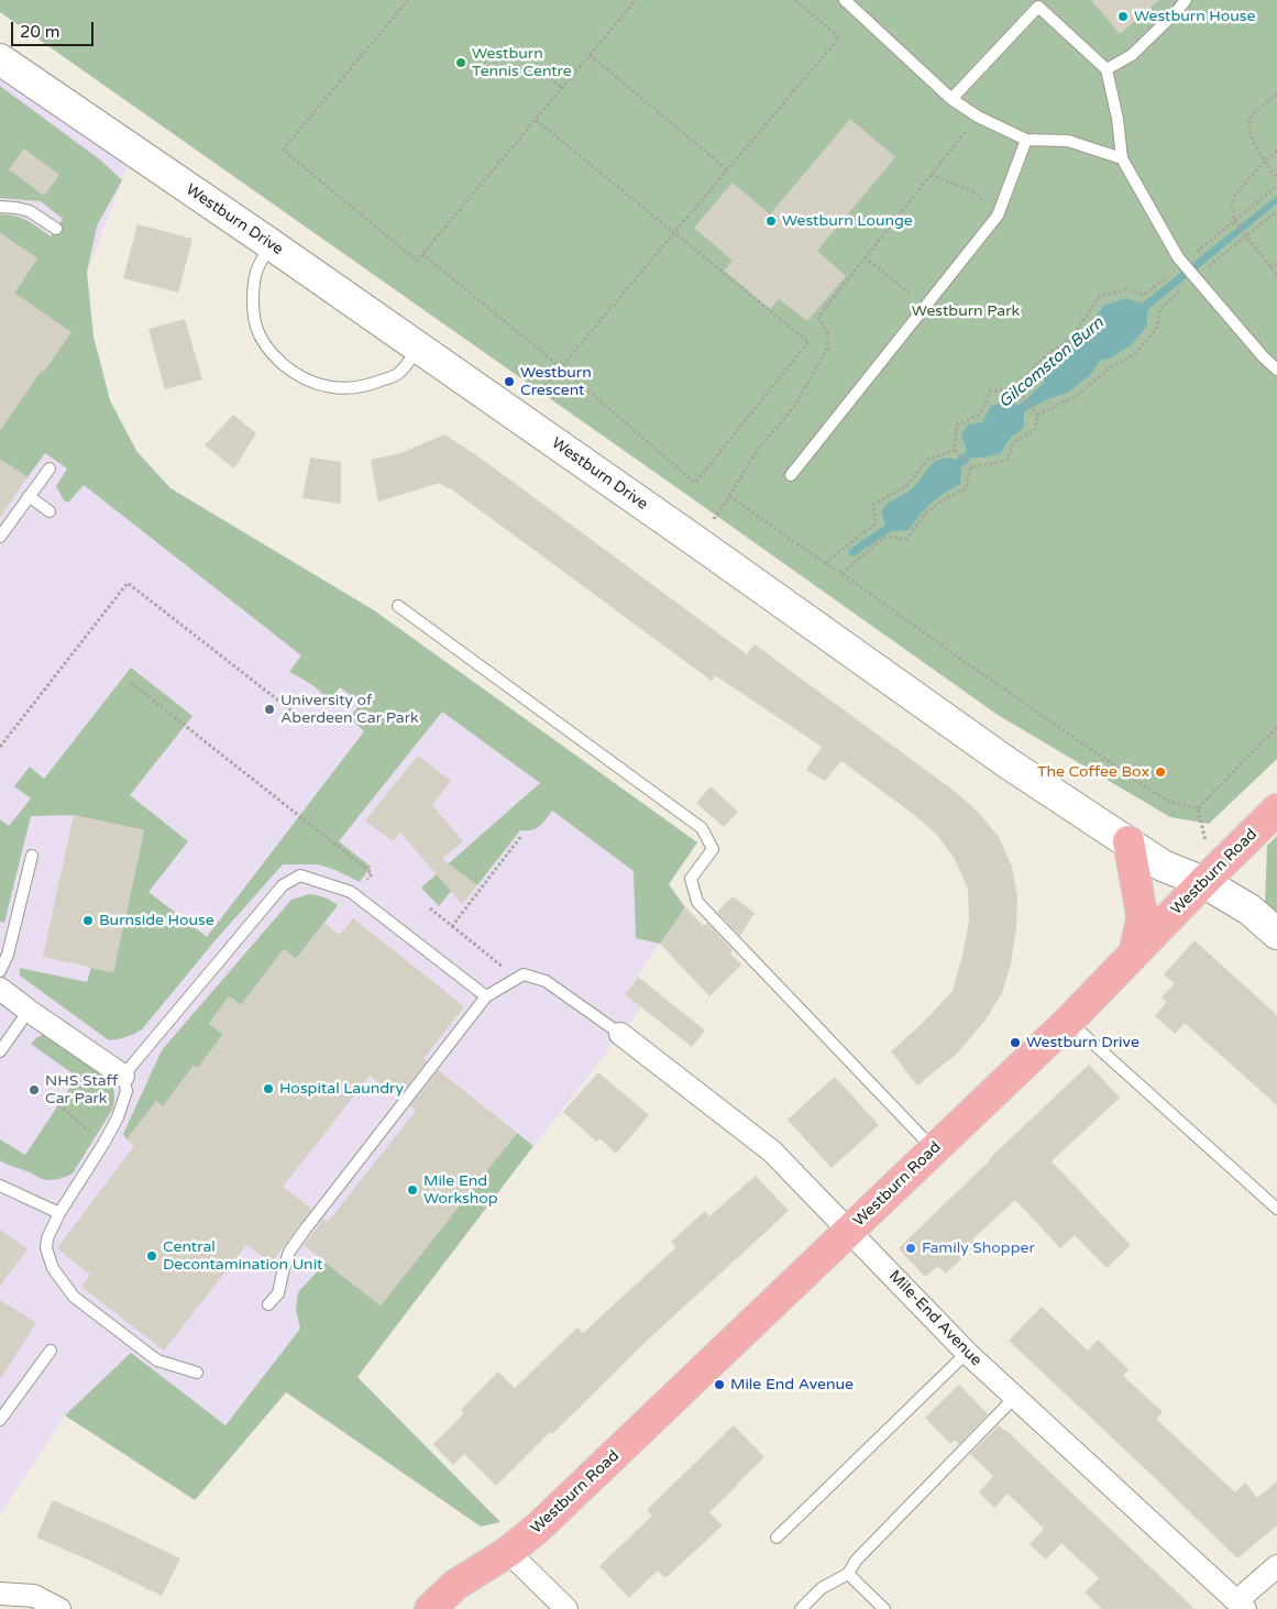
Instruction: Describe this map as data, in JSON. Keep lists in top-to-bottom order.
{
  "streets": {
    "main road": ["Westburn Road"],
    "street": ["Westburn Drive", "Mile-End Avenue"]
  },
  "crossings": [
    ["Westburn Drive", "Westburn Road"],
    ["Westburn Road", "Mile-End Avenue"]
  ],
  "water": ["Gilcomston Burn"],
  "parks": ["Westburn Park"],
  "places": [
    "Westburn House",
    "Westburn Tennis Centre",
    "Westburn Lounge",
    "Westburn Crescent",
    "University of Aberdeen Car Park",
    "The Coffee Box",
    "Burnside House",
    "Westburn Drive",
    "Hospital Laundry",
    "NHS Staff Car Park",
    "Mile End Workshop",
    "Family Shopper",
    "Central Decontamination Unit",
    "Mile End Avenue"
  ],
  "scale_bar": "20 m"
}
